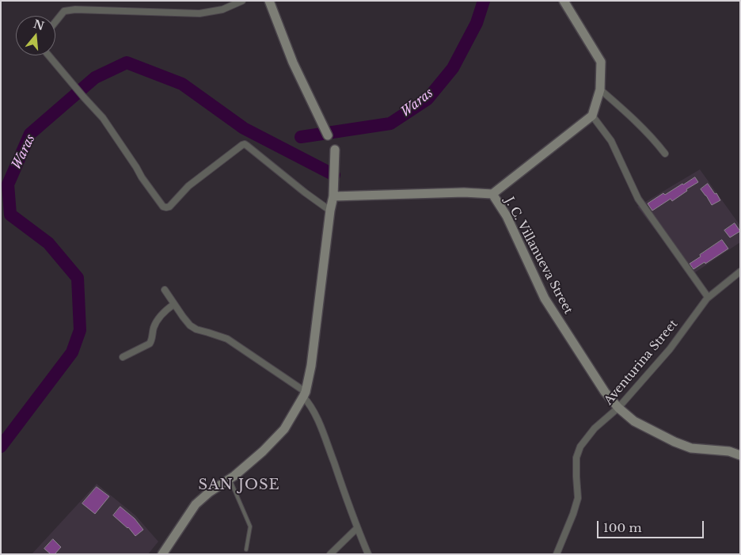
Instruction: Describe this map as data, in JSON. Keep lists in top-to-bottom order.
{
  "streets": {
    "street": ["J. C. Villanueva Street", "Aventurina Street"]
  },
  "crossings": [
    ["J. C. Villanueva Street", "Aventurina Street"]
  ],
  "districts": ["SAN JOSE"],
  "water": ["Waras"],
  "scale_bar": "100 m",
  "north": "top"
}
